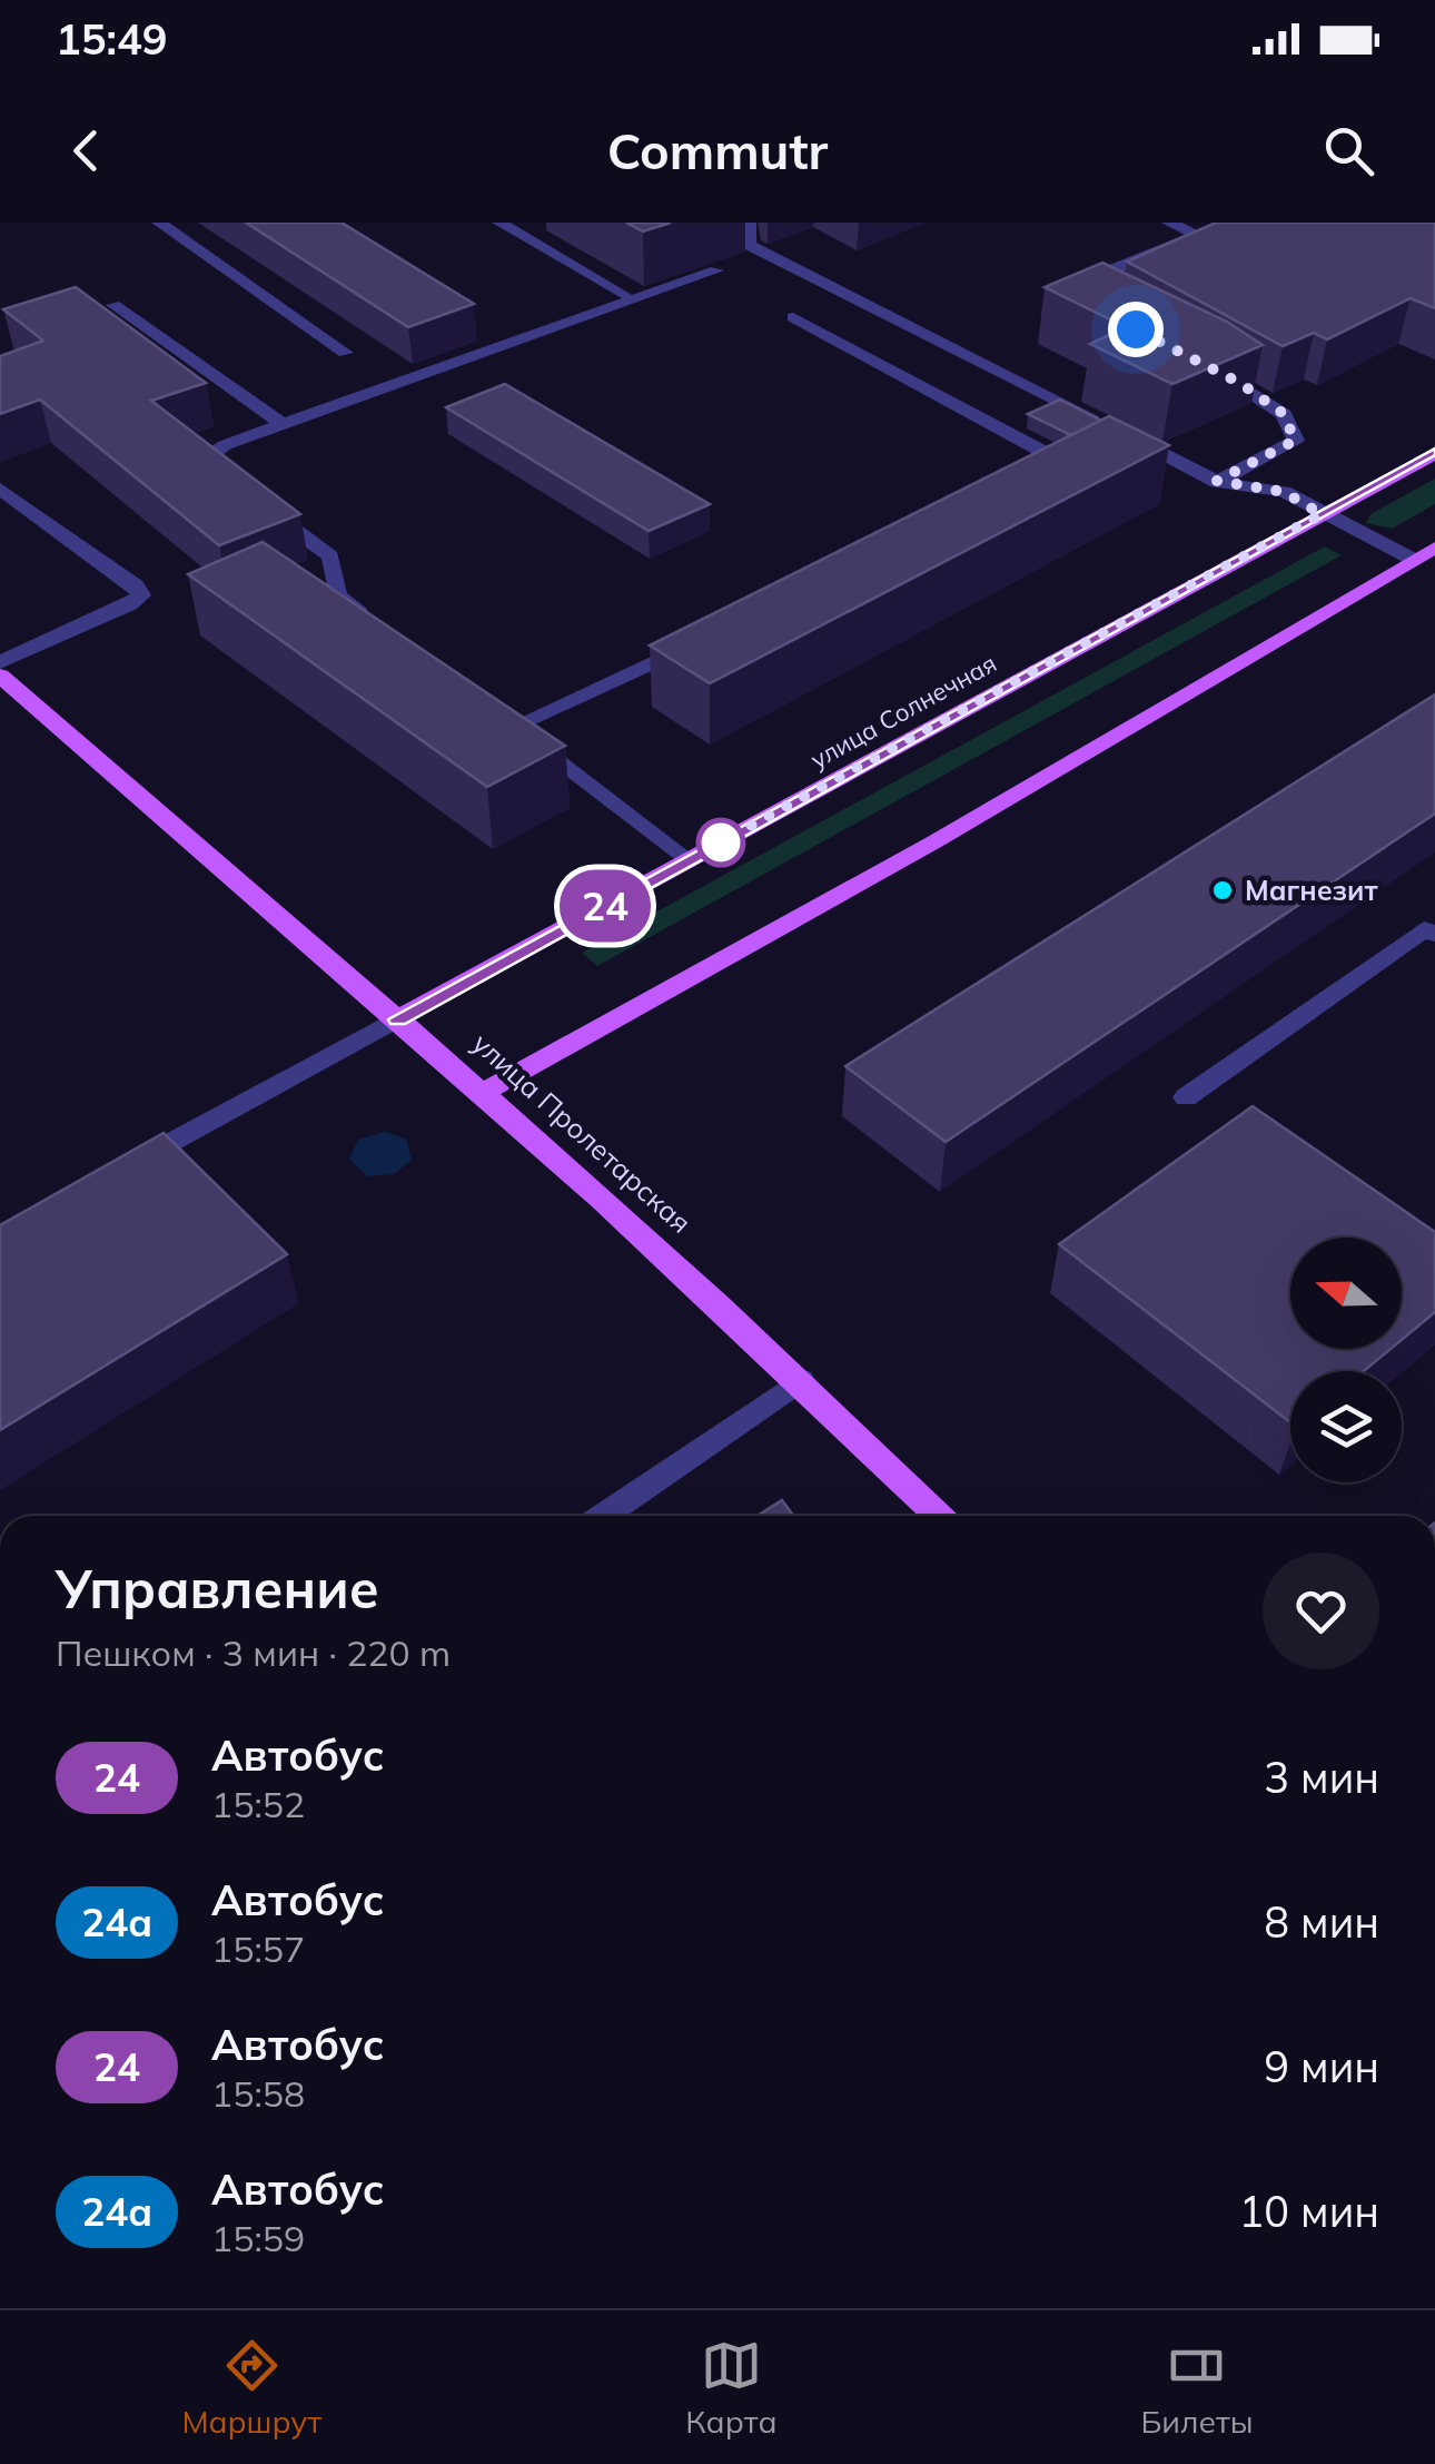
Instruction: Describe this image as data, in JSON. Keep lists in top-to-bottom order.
{
  "streets": {
    "main road": ["улица Солнечная", "улица Пролетарская"]
  },
  "crossings": [
    ["улица Солнечная", "улица Пролетарская"]
  ],
  "places": ["Магнезит"],
  "lines": ["bus line 24"],
  "north": "left",
  "page": {
    "status": "15:49",
    "header": "Commutr",
    "on_map": "24",
    "heading": ["Управление", "Пешком · 3 мин · 220 m"],
    "list": [
      {
        "mark": "24",
        "name": "Автобус",
        "note": "15:52",
        "value": "3 мин"
      },
      {
        "mark": "24a",
        "name": "Автобус",
        "note": "15:57",
        "value": "8 мин"
      },
      {
        "mark": "24",
        "name": "Автобус",
        "note": "15:58",
        "value": "9 мин"
      },
      {
        "mark": "24a",
        "name": "Автобус",
        "note": "15:59",
        "value": "10 мин"
      }
    ],
    "tabs": ["Маршрут", "Карта", "Билеты"]
  }
}
